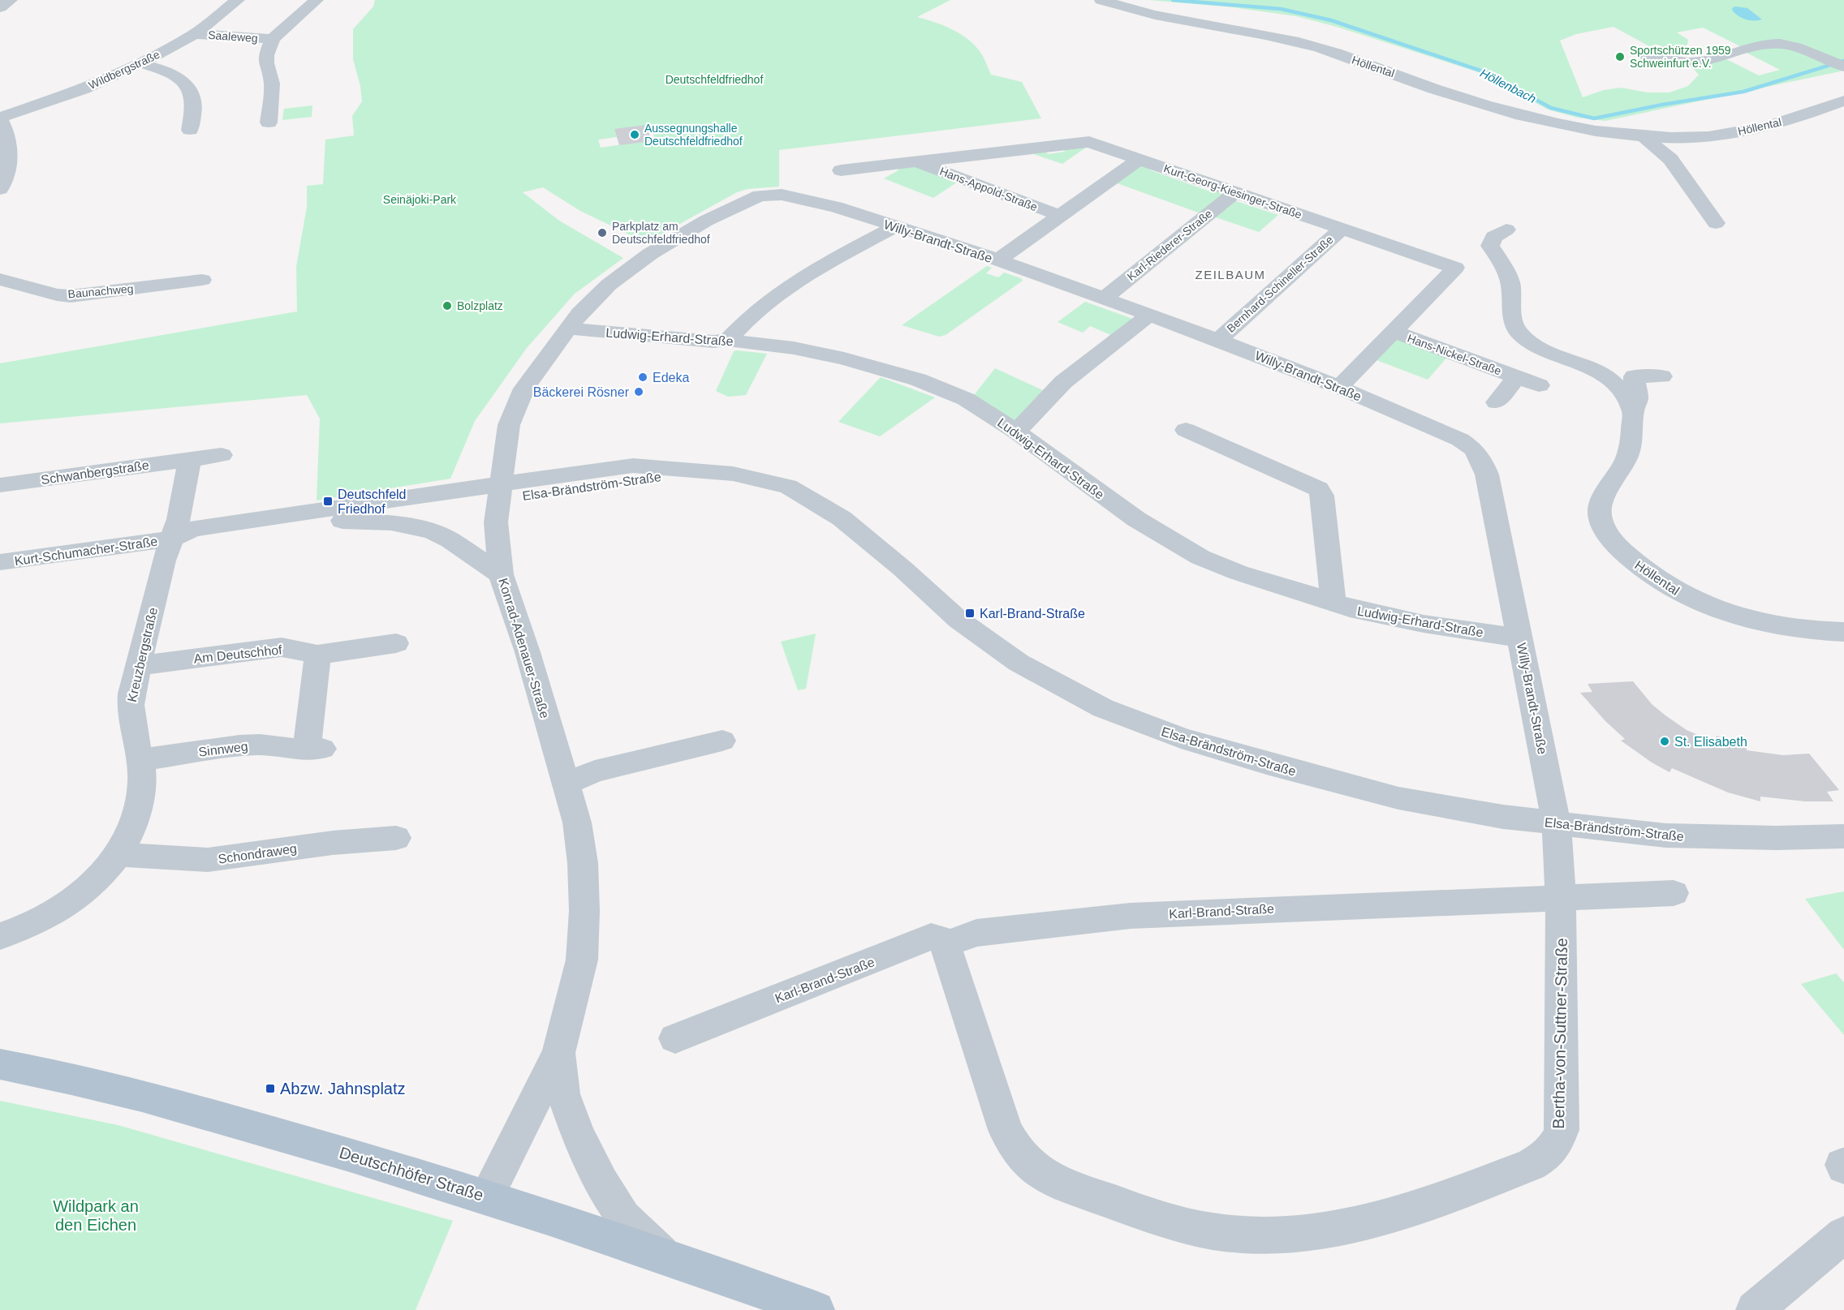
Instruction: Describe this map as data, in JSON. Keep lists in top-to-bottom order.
{
  "streets": {
    "main road": ["Deutschhöfer Straße"],
    "street": [
      "Saaleweg",
      "Höllental",
      "Wildbergstraße",
      "Hans-Appold-Straße",
      "Kurt-Georg-Kiesinger-Straße",
      "Willy-Brandt-Straße",
      "Karl-Riederer-Straße",
      "Bernhard-Schineller-Straße",
      "Baunachweg",
      "Ludwig-Erhard-Straße",
      "Hans-Nickel-Straße",
      "Schwanbergstraße",
      "Elsa-Brändström-Straße",
      "Kurt-Schumacher-Straße",
      "Konrad-Adenauer-Straße",
      "Am Deutschhof",
      "Kreuzbergstraße",
      "Sinnweg",
      "Schondraweg",
      "Karl-Brand-Straße",
      "Bertha-von-Suttner-Straße"
    ]
  },
  "crossings": [
    ["Saaleweg", "Wildbergstraße"],
    ["Hans-Appold-Straße", "Kurt-Georg-Kiesinger-Straße"],
    ["Hans-Appold-Straße", "Willy-Brandt-Straße"],
    ["Kurt-Georg-Kiesinger-Straße", "Willy-Brandt-Straße"],
    ["Kurt-Georg-Kiesinger-Straße", "Karl-Riederer-Straße"],
    ["Kurt-Georg-Kiesinger-Straße", "Bernhard-Schineller-Straße"],
    ["Kurt-Georg-Kiesinger-Straße", "Hans-Nickel-Straße"],
    ["Willy-Brandt-Straße", "Karl-Riederer-Straße"],
    ["Willy-Brandt-Straße", "Bernhard-Schineller-Straße"],
    ["Willy-Brandt-Straße", "Ludwig-Erhard-Straße"],
    ["Willy-Brandt-Straße", "Elsa-Brändström-Straße"],
    ["Willy-Brandt-Straße", "Konrad-Adenauer-Straße"],
    ["Willy-Brandt-Straße", "Bertha-von-Suttner-Straße"],
    ["Ludwig-Erhard-Straße", "Konrad-Adenauer-Straße"],
    ["Elsa-Brändström-Straße", "Kurt-Schumacher-Straße"],
    ["Elsa-Brändström-Straße", "Konrad-Adenauer-Straße"],
    ["Elsa-Brändström-Straße", "Bertha-von-Suttner-Straße"],
    ["Kurt-Schumacher-Straße", "Konrad-Adenauer-Straße"],
    ["Kurt-Schumacher-Straße", "Kreuzbergstraße"],
    ["Konrad-Adenauer-Straße", "Deutschhöfer Straße"],
    ["Am Deutschhof", "Kreuzbergstraße"],
    ["Am Deutschhof", "Sinnweg"],
    ["Kreuzbergstraße", "Sinnweg"],
    ["Kreuzbergstraße", "Schondraweg"],
    ["Karl-Brand-Straße", "Bertha-von-Suttner-Straße"]
  ],
  "districts": ["ZEILBAUM"],
  "water": ["Höllenbach"],
  "parks": ["Deutschfeldfriedhof", "Seinäjoki-Park", "Wildpark an den Eichen"],
  "places": {
    "other": [
      "Sportschützen 1959 Schweinfurt e.V.",
      "Aussegnungshalle Deutschfeldfriedhof",
      "Parkplatz am Deutschfeldfriedhof",
      "Bolzplatz",
      "Edeka",
      "Bäckerei Rösner",
      "St. Elisabeth"
    ],
    "transit": ["Deutschfeld Friedhof", "Karl-Brand-Straße", "Abzw. Jahnsplatz"]
  }
}
